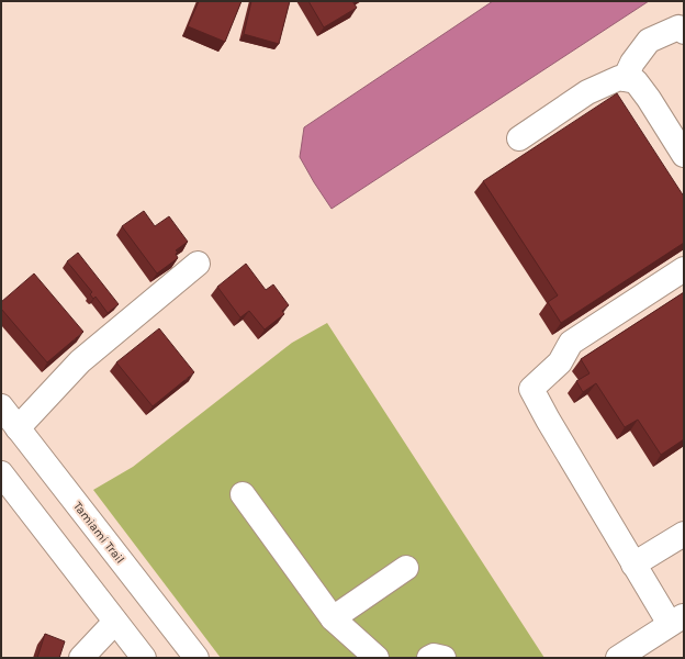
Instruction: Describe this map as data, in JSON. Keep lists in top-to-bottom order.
{
  "streets": {
    "main road": ["Tamiami Trail"]
  }
}
